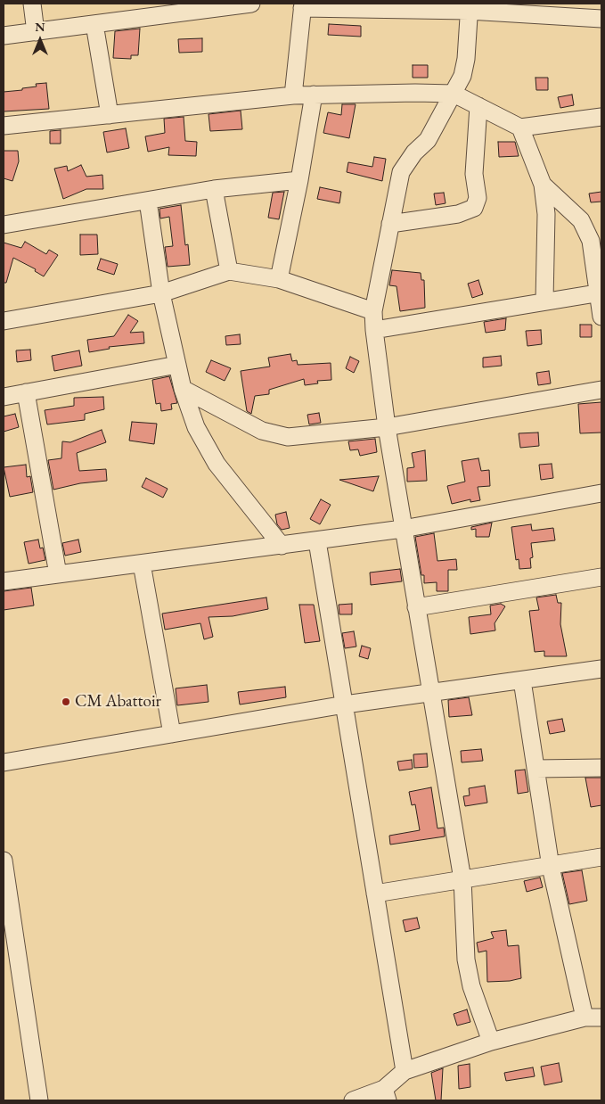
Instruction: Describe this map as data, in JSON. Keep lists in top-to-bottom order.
{
  "places": ["CM Abattoir"],
  "north": "top"
}
